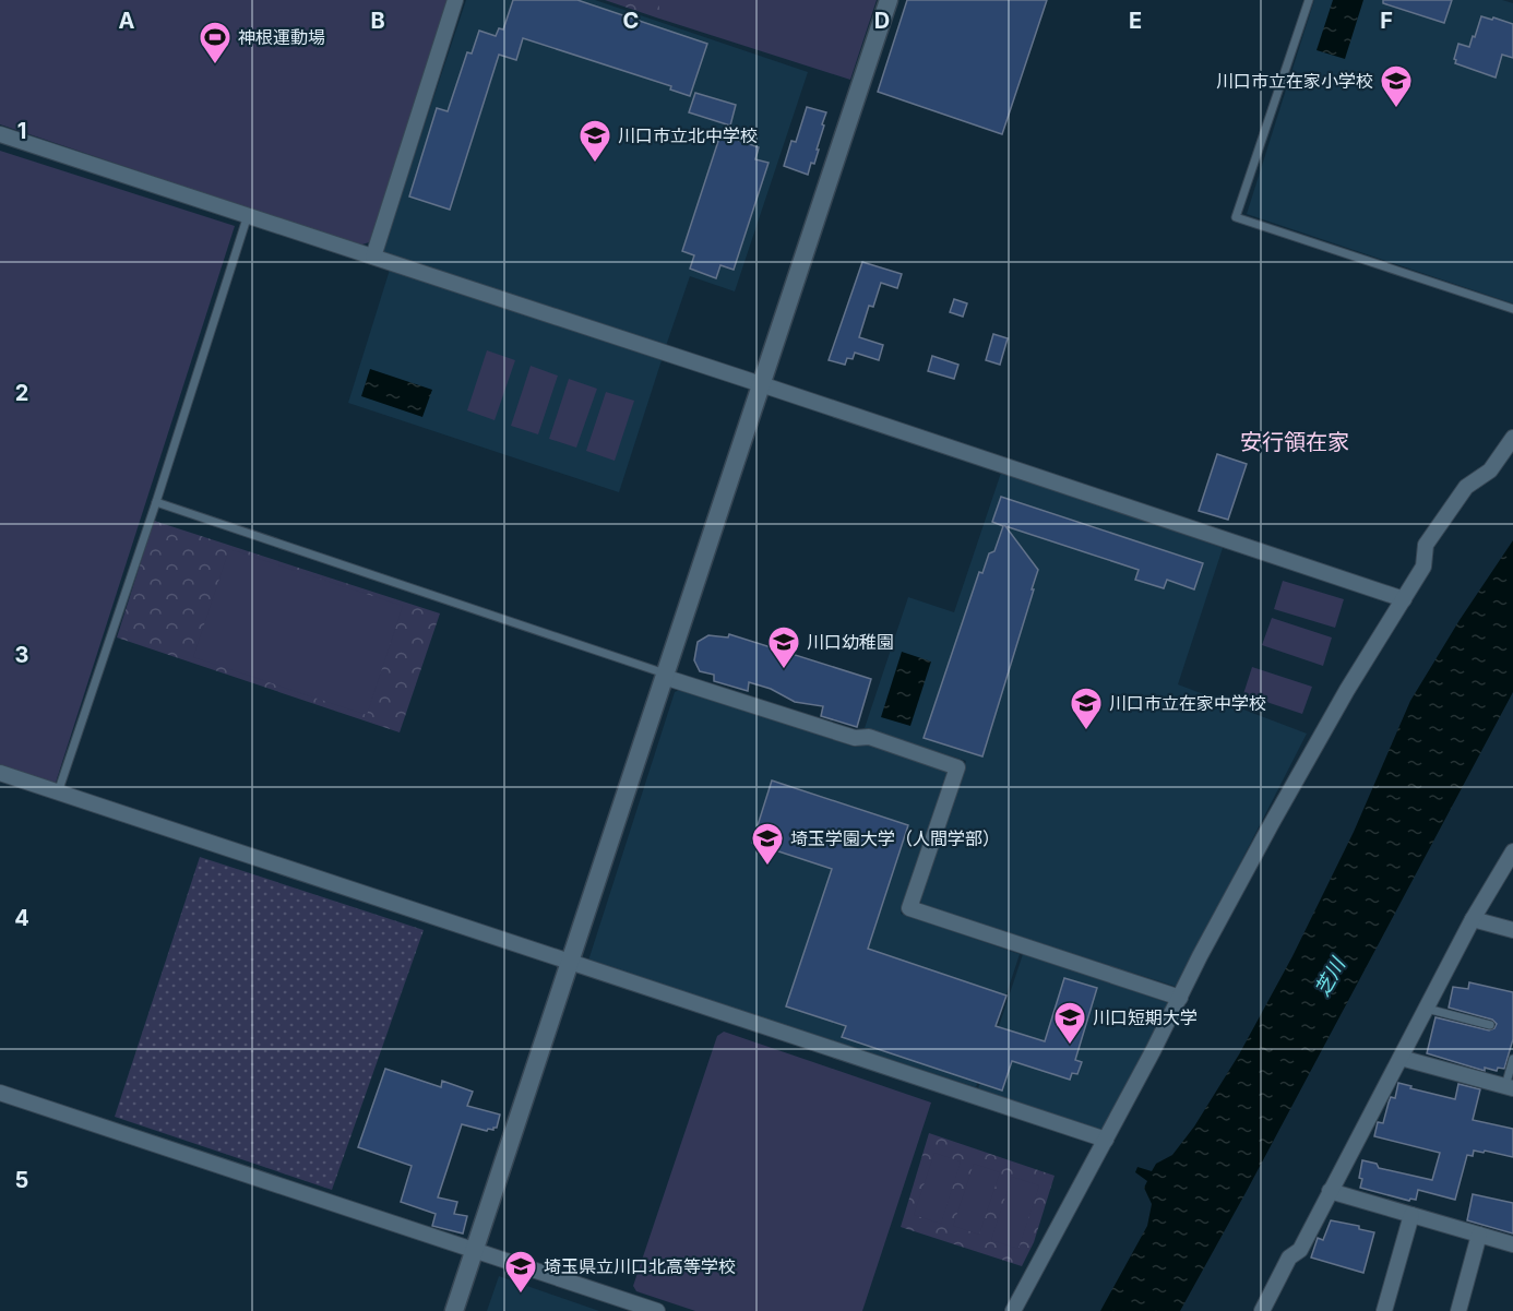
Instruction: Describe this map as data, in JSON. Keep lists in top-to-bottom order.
{
  "districts": ["安行領在家"],
  "water": ["芝川"],
  "places": {
    "sports": ["神根運動場"],
    "school or university": [
      "川口市立在家小学校",
      "川口市立北中学校",
      "川口幼稚園",
      "川口市立在家中学校",
      "埼玉学園大学（人間学部）",
      "川口短期大学",
      "埼玉県立川口北高等学校"
    ]
  },
  "grid": {
    "columns": [
      "A",
      "B",
      "C",
      "D",
      "E",
      "F"
    ],
    "rows": [
      "1",
      "2",
      "3",
      "4",
      "5"
    ]
  }
}
